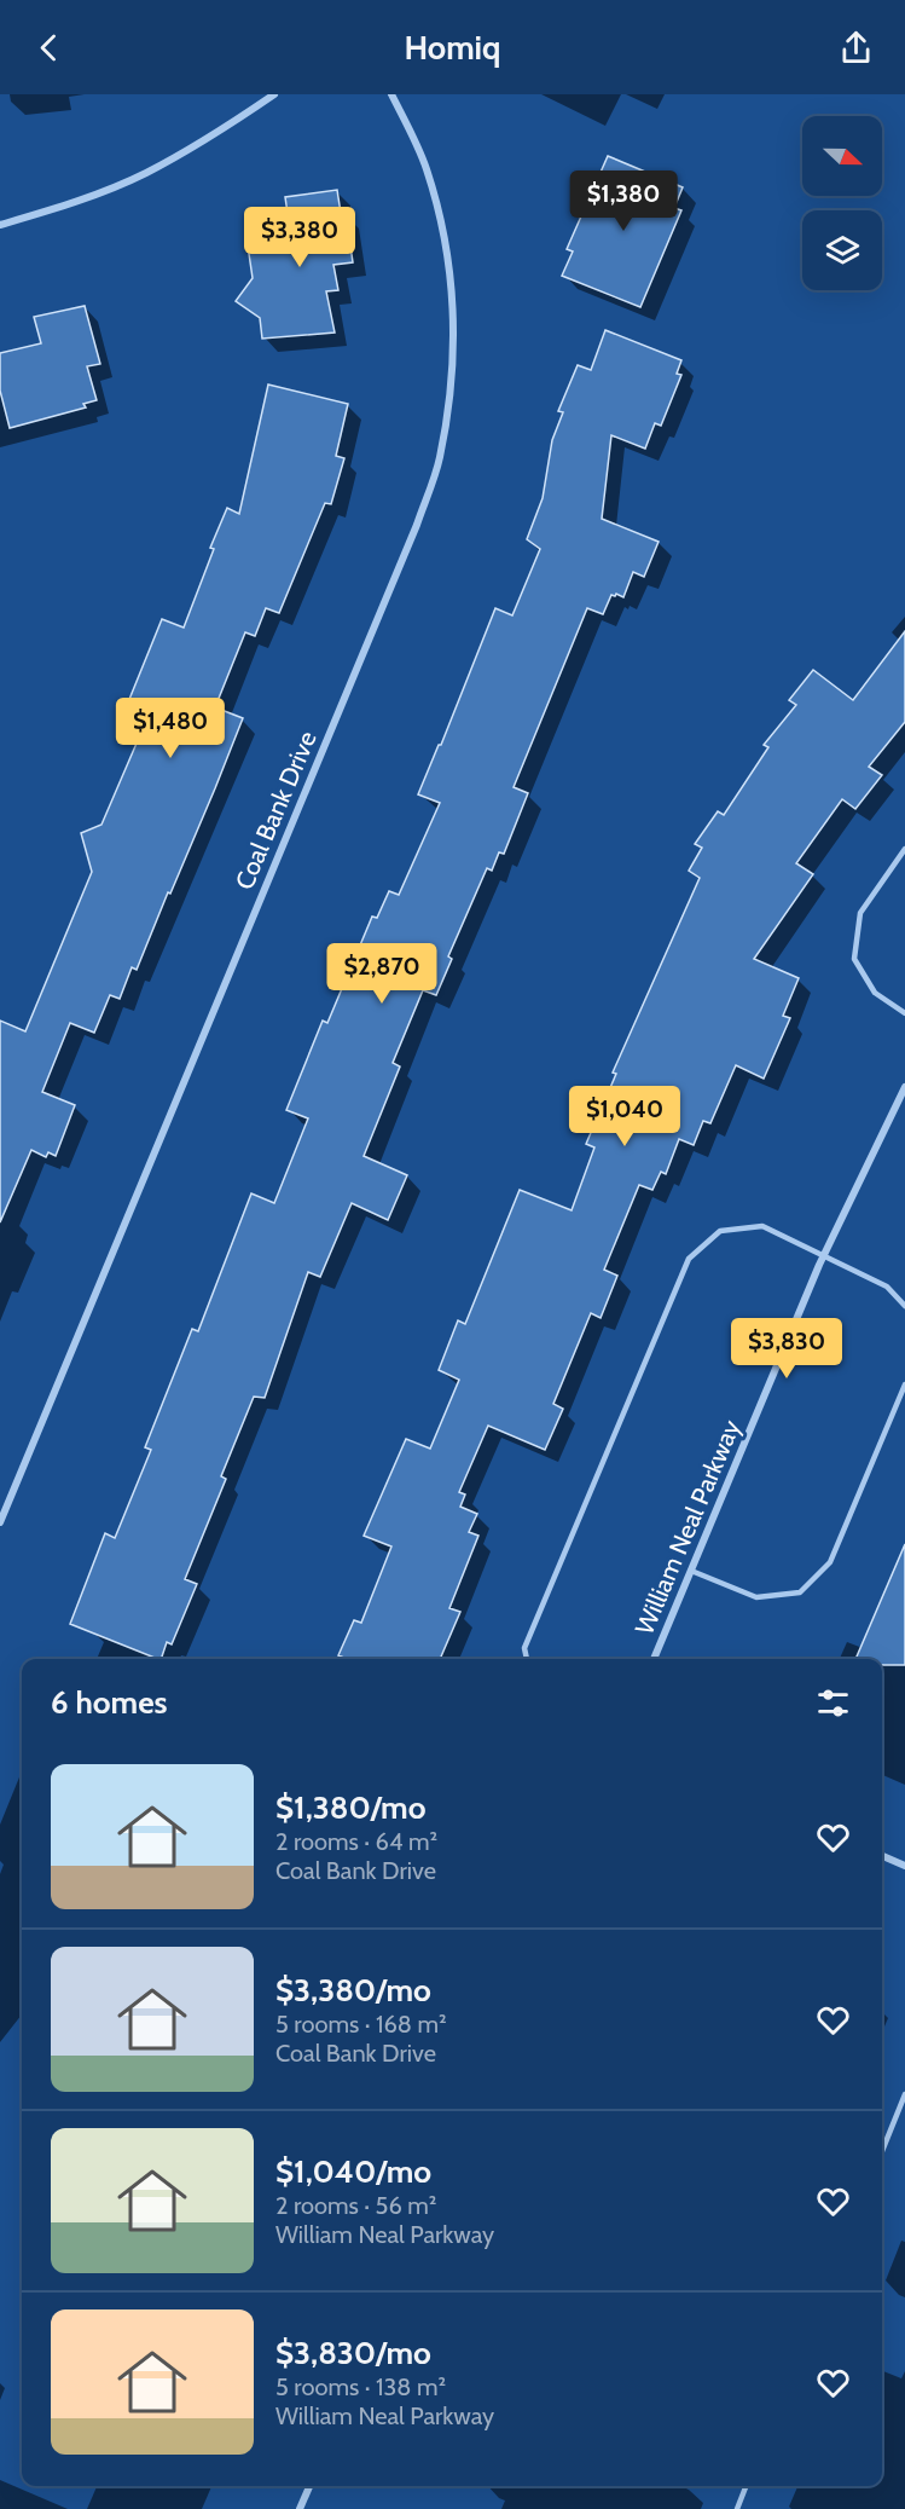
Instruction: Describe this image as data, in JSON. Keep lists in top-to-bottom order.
{
  "streets": {
    "street": ["Coal Bank Drive", "William Neal Parkway"]
  },
  "north": "right",
  "page": {
    "header": "Homiq",
    "price": [
      "$1,380",
      "$3,380",
      "$1,480",
      "$2,870",
      "$1,040",
      "$3,830"
    ],
    "heading": "6 homes",
    "list": [
      {
        "name": "$1,380/mo",
        "note": "2 rooms · 64 m² · Coal Bank Drive"
      },
      {
        "name": "$3,380/mo",
        "note": "5 rooms · 168 m² · Coal Bank Drive"
      },
      {
        "name": "$1,040/mo",
        "note": "2 rooms · 56 m² · William Neal Parkway"
      },
      {
        "name": "$3,830/mo",
        "note": "5 rooms · 138 m² · William Neal Parkway"
      }
    ]
  }
}
